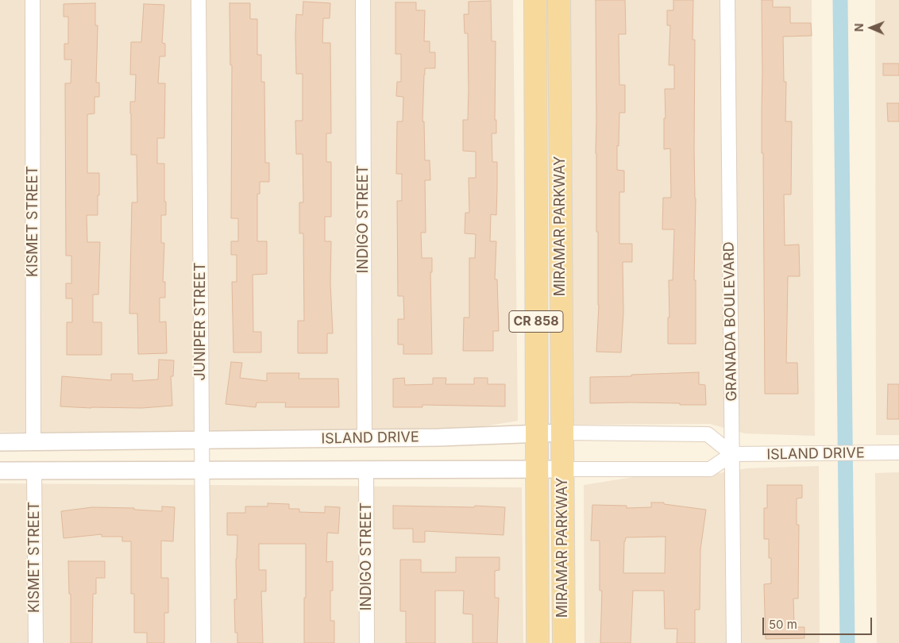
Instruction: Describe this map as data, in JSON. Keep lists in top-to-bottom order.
{
  "streets": {
    "main road": ["MIRAMAR PARKWAY", "CR 858"],
    "street": [
      "INDIGO STREET",
      "KISMET STREET",
      "JUNIPER STREET",
      "GRANADA BOULEVARD",
      "ISLAND DRIVE"
    ]
  },
  "crossings": [
    ["INDIGO STREET", "ISLAND DRIVE"],
    ["KISMET STREET", "ISLAND DRIVE"],
    ["MIRAMAR PARKWAY", "ISLAND DRIVE"],
    ["JUNIPER STREET", "ISLAND DRIVE"],
    ["GRANADA BOULEVARD", "ISLAND DRIVE"]
  ],
  "scale_bar": "50 m",
  "north": "left"
}
